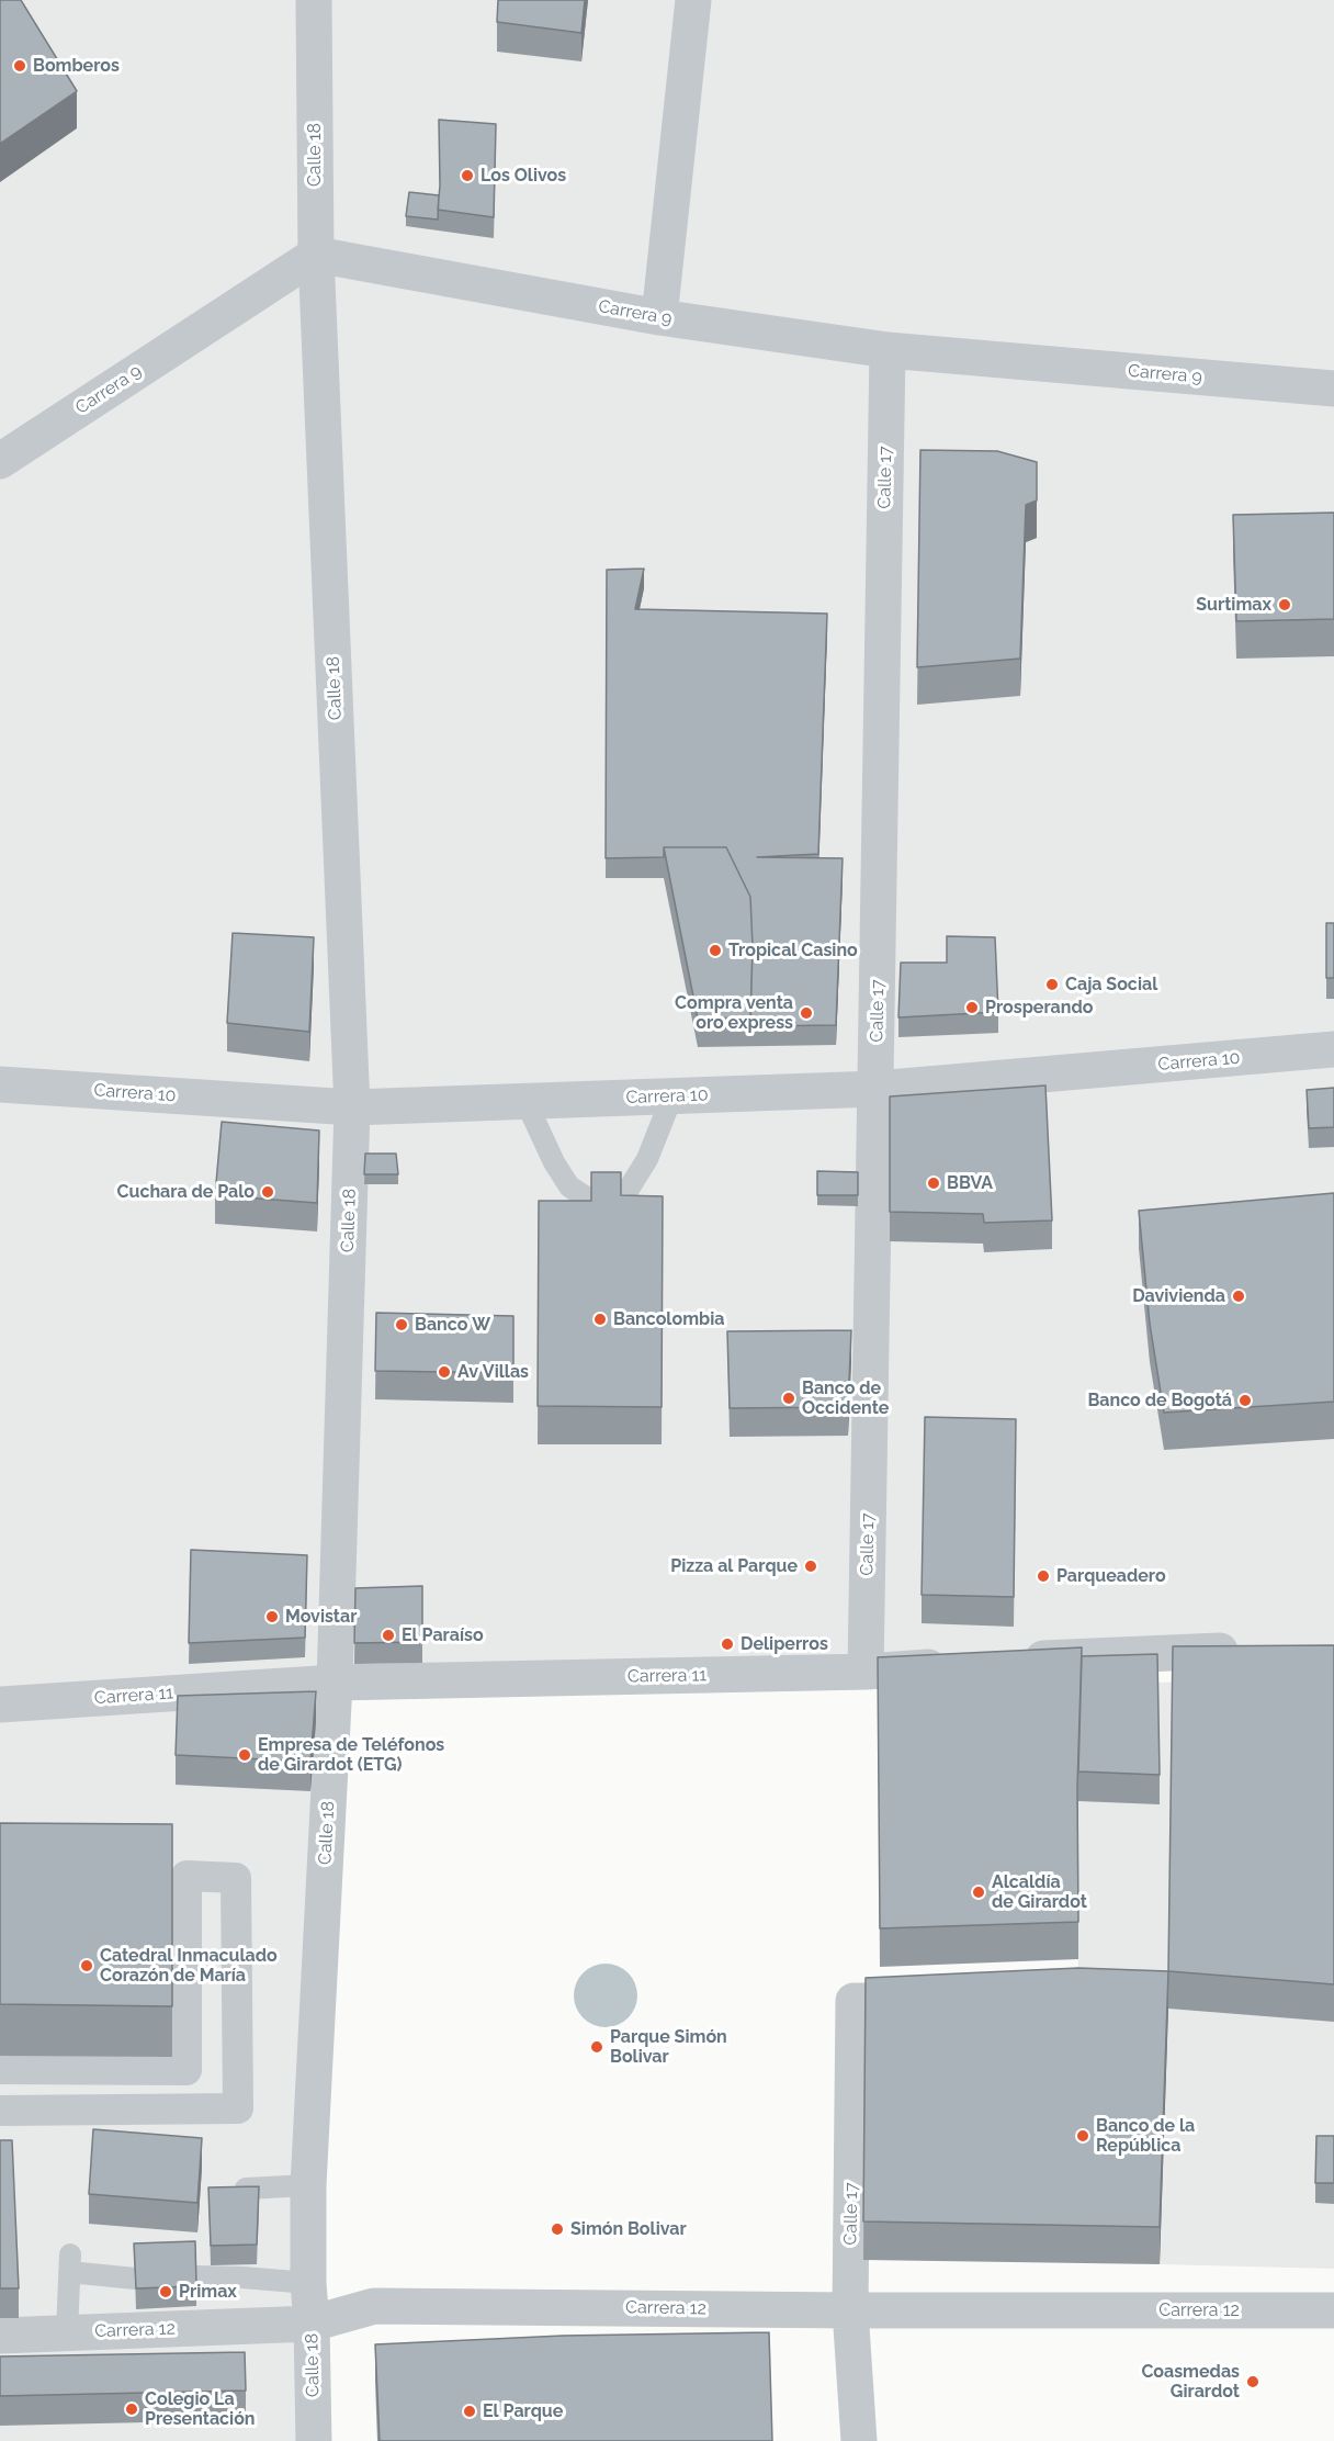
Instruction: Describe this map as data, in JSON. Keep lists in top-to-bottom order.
{
  "streets": {
    "street": [
      "Calle 18",
      "Carrera 9",
      "Calle 17",
      "Carrera 10",
      "Carrera 11",
      "Carrera 12"
    ]
  },
  "crossings": [
    ["Calle 18", "Carrera 9"],
    ["Calle 18", "Carrera 10"],
    ["Calle 18", "Carrera 11"],
    ["Calle 18", "Carrera 12"],
    ["Carrera 9", "Calle 17"],
    ["Calle 17", "Carrera 10"],
    ["Calle 17", "Carrera 11"],
    ["Calle 17", "Carrera 12"]
  ],
  "places": [
    "Bomberos",
    "Los Olivos",
    "Surtimax",
    "Tropical Casino",
    "Caja Social",
    "Prosperando",
    "Compra venta oro express",
    "BBVA",
    "Cuchara de Palo",
    "Davivienda",
    "Bancolombia",
    "Banco W",
    "Av Villas",
    "Banco de Occidente",
    "Banco de Bogotá",
    "Pizza al Parque",
    "Parqueadero",
    "Movistar",
    "El Paraíso",
    "Deliperros",
    "Empresa de Teléfonos de Girardot (ETG)",
    "Alcaldía de Girardot",
    "Catedral Inmaculado Corazón de María",
    "Parque Simón Bolivar",
    "Banco de la República",
    "Simón Bolivar",
    "Primax",
    "Coasmedas Girardot",
    "Colegio La Presentación",
    "El Parque"
  ]
}
